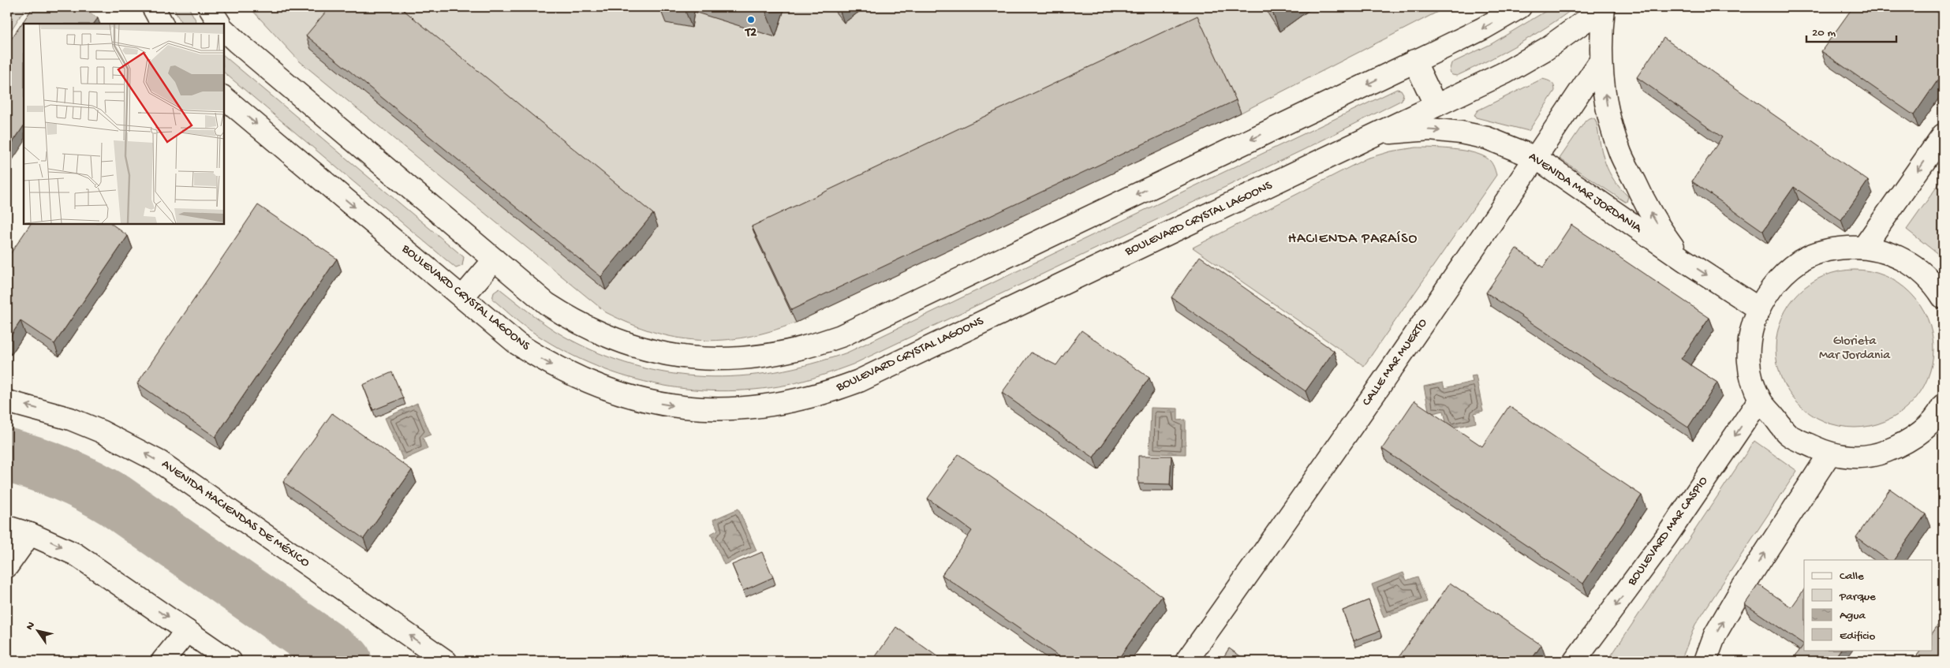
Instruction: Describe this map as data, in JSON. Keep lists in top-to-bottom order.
{
  "streets": {
    "street": [
      "AVENIDA MAR JORDANIA",
      "BOULEVARD CRYSTAL LAGOONS",
      "CALLE MAR MUERTO",
      "AVENIDA HACIENDAS DE MÉXICO",
      "BOULEVARD MAR CASPIO"
    ]
  },
  "crossings": [
    ["AVENIDA MAR JORDANIA", "BOULEVARD CRYSTAL LAGOONS"],
    ["AVENIDA MAR JORDANIA", "CALLE MAR MUERTO"]
  ],
  "one_way": ["AVENIDA MAR JORDANIA"],
  "districts": ["HACIENDA PARAÍSO"],
  "parks": ["Glorieta Mar Jordania"],
  "places": ["T2"],
  "legend": [
    "Calle",
    "Parque",
    "Agua",
    "Edificio"
  ],
  "scale_bar": "20 m",
  "north": "top left"
}
